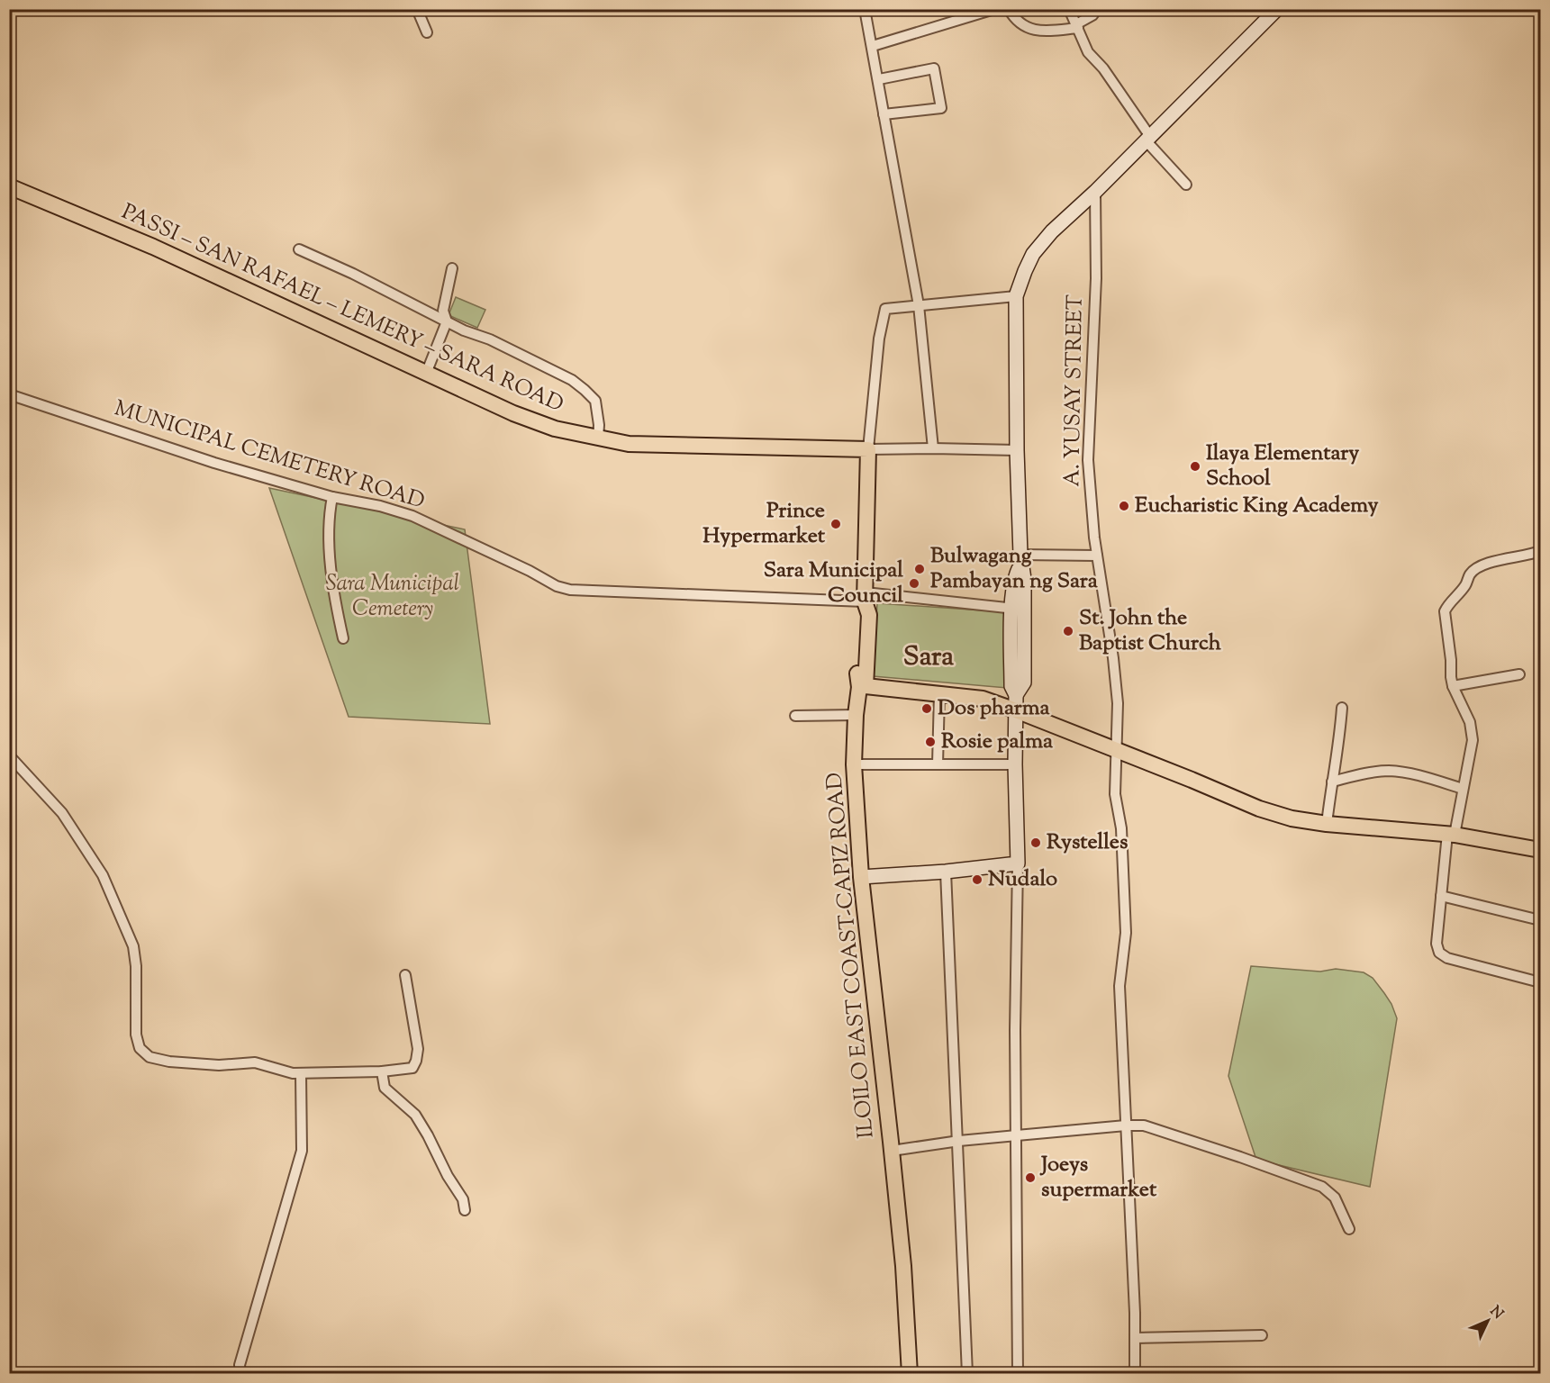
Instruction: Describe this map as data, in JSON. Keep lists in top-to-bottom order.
{
  "streets": {
    "main road": ["PASSI – SAN RAFAEL – LEMERY – SARA ROAD", "ILOILO EAST COAST-CAPIZ ROAD"],
    "street": ["A. YUSAY STREET", "MUNICIPAL CEMETERY ROAD"]
  },
  "districts": ["Sara"],
  "parks": ["Sara Municipal Cemetery"],
  "places": [
    "Ilaya Elementary School",
    "Eucharistic King Academy",
    "Prince Hypermarket",
    "Bulwagang Pambayan ng Sara",
    "Sara Municipal Council",
    "St. John the Baptist Church",
    "Dos pharma",
    "Rosie palma",
    "Rystelles",
    "Nudalo",
    "Joeys supermarket"
  ],
  "north": "top right"
}
